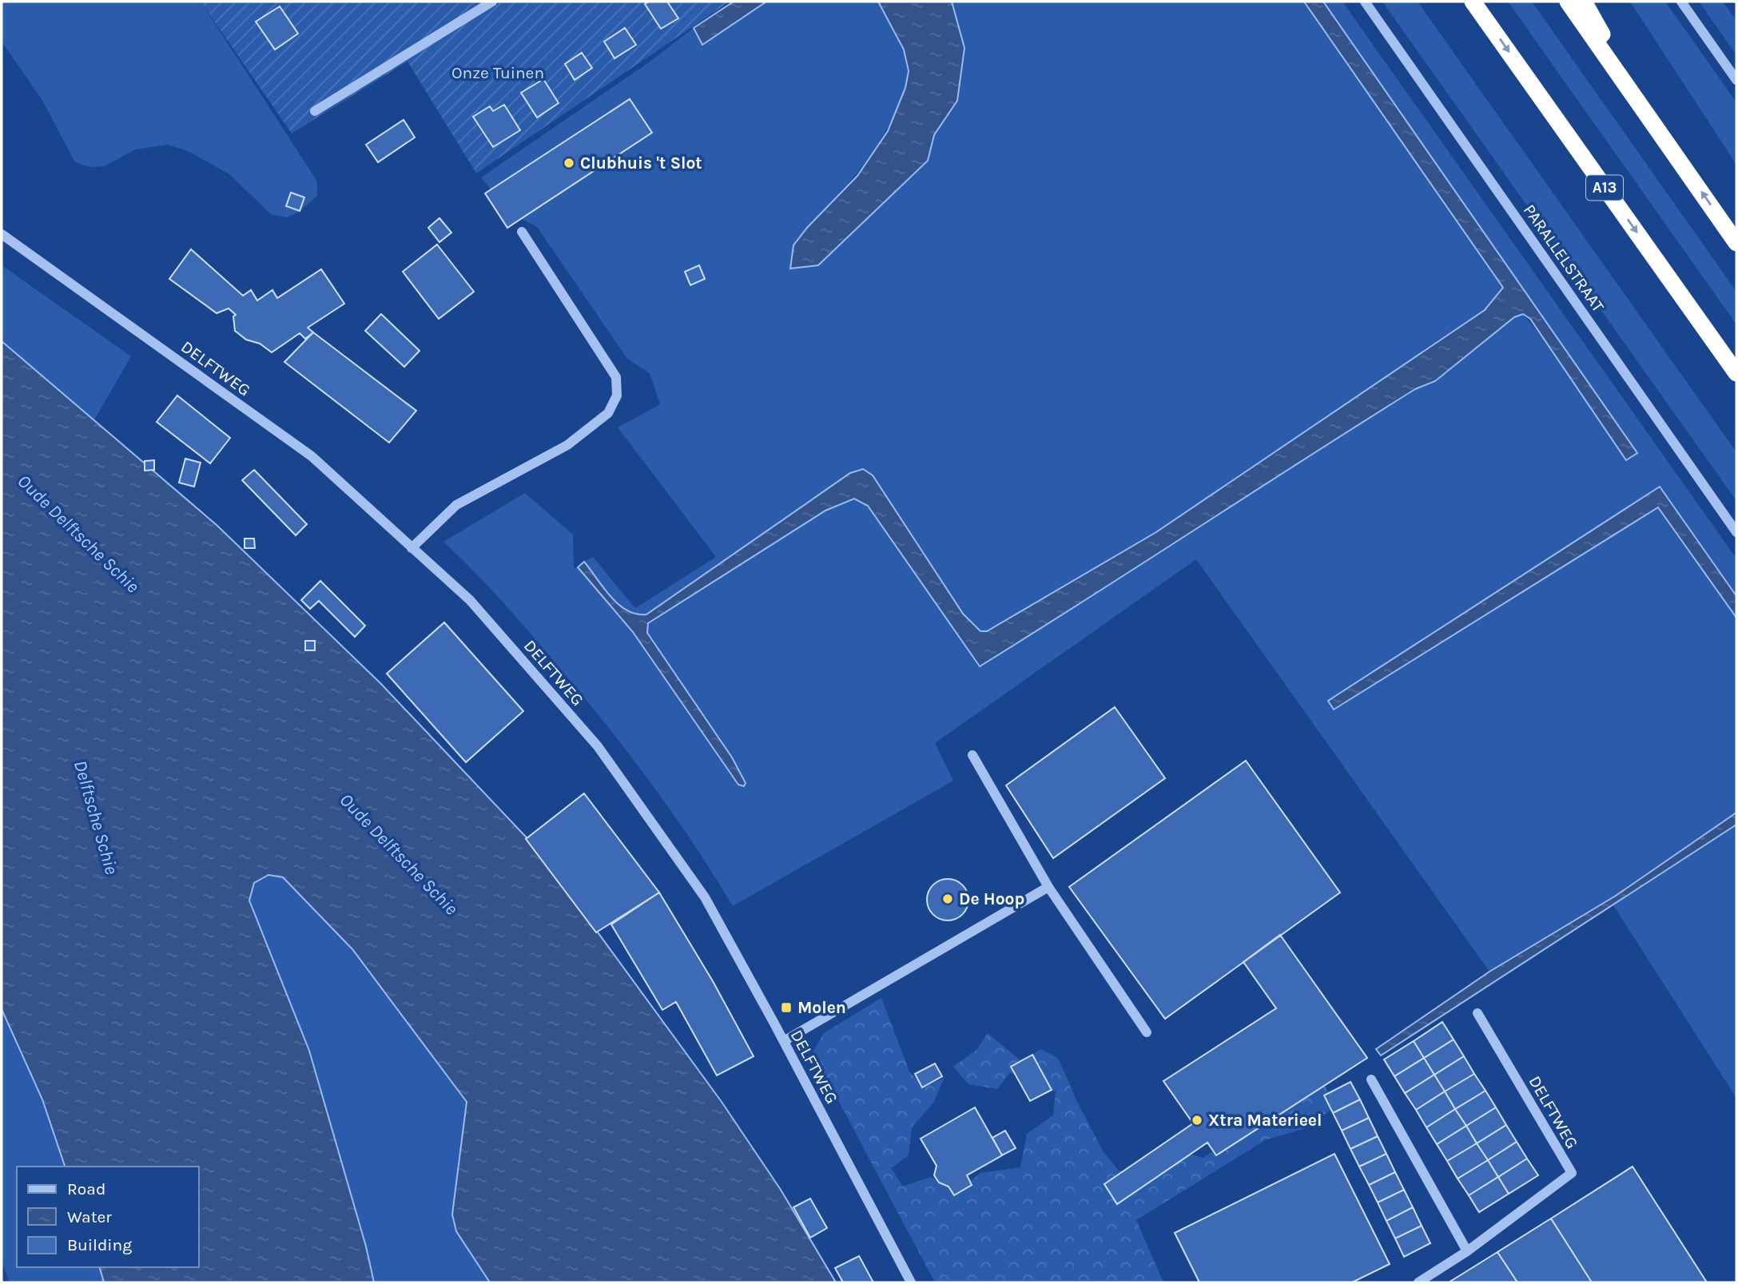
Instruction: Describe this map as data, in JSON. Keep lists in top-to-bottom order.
{
  "streets": {
    "highway": ["A13"],
    "street": ["PARALLELSTRAAT", "DELFTWEG"]
  },
  "water": ["Oude Delftsche Schie", "Delftsche Schie"],
  "parks": ["Onze Tuinen"],
  "places": {
    "other": ["Clubhuis 't Slot", "De Hoop", "Xtra Materieel"],
    "transit": ["Molen"]
  },
  "legend": ["Road", "Water", "Building"]
}
